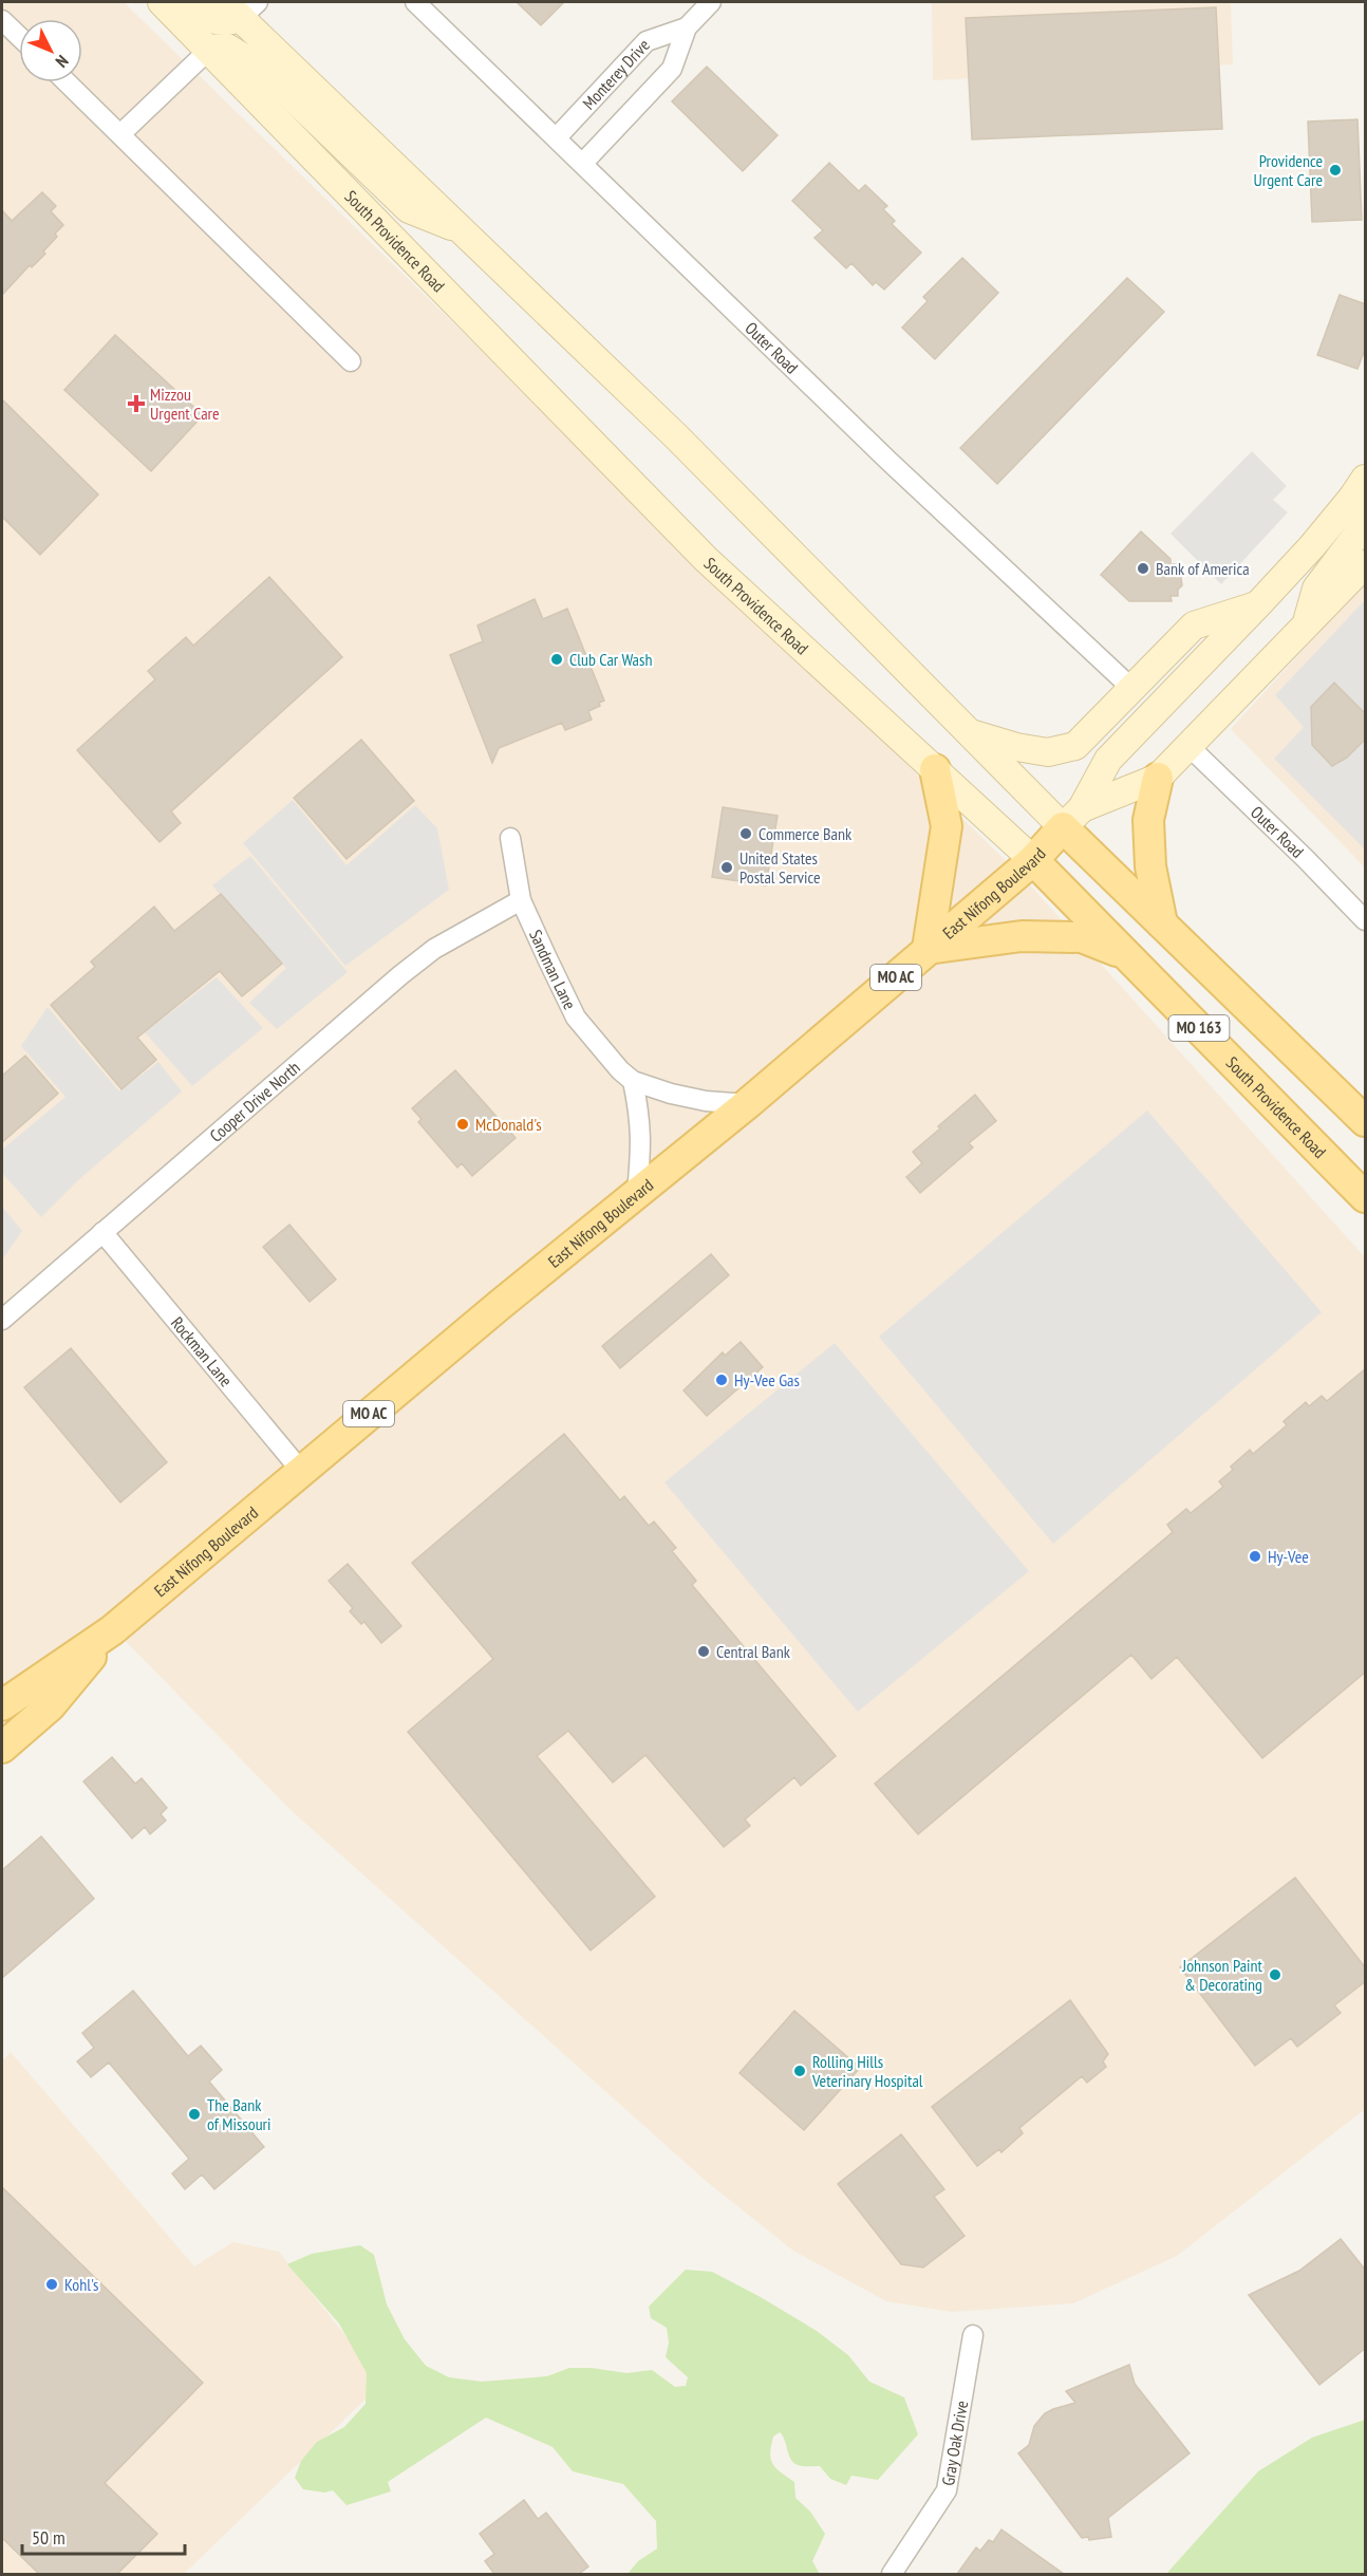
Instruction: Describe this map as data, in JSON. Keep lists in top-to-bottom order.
{
  "streets": {
    "main road": [
      "South Providence Road",
      "East Nifong Boulevard",
      "MO AC",
      "MO 163"
    ],
    "street": [
      "Monterey Drive",
      "Outer Road",
      "Sandman Lane",
      "Cooper Drive North",
      "Rockman Lane",
      "Gray Oak Drive"
    ]
  },
  "crossings": [
    ["Monterey Drive", "Outer Road"],
    ["South Providence Road", "East Nifong Boulevard"],
    ["Outer Road", "East Nifong Boulevard"],
    ["East Nifong Boulevard", "Sandman Lane"],
    ["East Nifong Boulevard", "MO 163"],
    ["East Nifong Boulevard", "Rockman Lane"],
    ["Sandman Lane", "Cooper Drive North"],
    ["Cooper Drive North", "Rockman Lane"]
  ],
  "places": {
    "other": [
      "Providence Urgent Care",
      "Bank of America",
      "Club Car Wash",
      "Commerce Bank",
      "United States Postal Service",
      "McDonald's",
      "Hy-Vee Gas",
      "Hy-Vee",
      "Central Bank",
      "Johnson Paint & Decorating",
      "Rolling Hills Veterinary Hospital",
      "The Bank of Missouri",
      "Kohl's"
    ],
    "health": ["Mizzou Urgent Care"]
  },
  "scale_bar": "50 m",
  "north": "bottom right"
}
